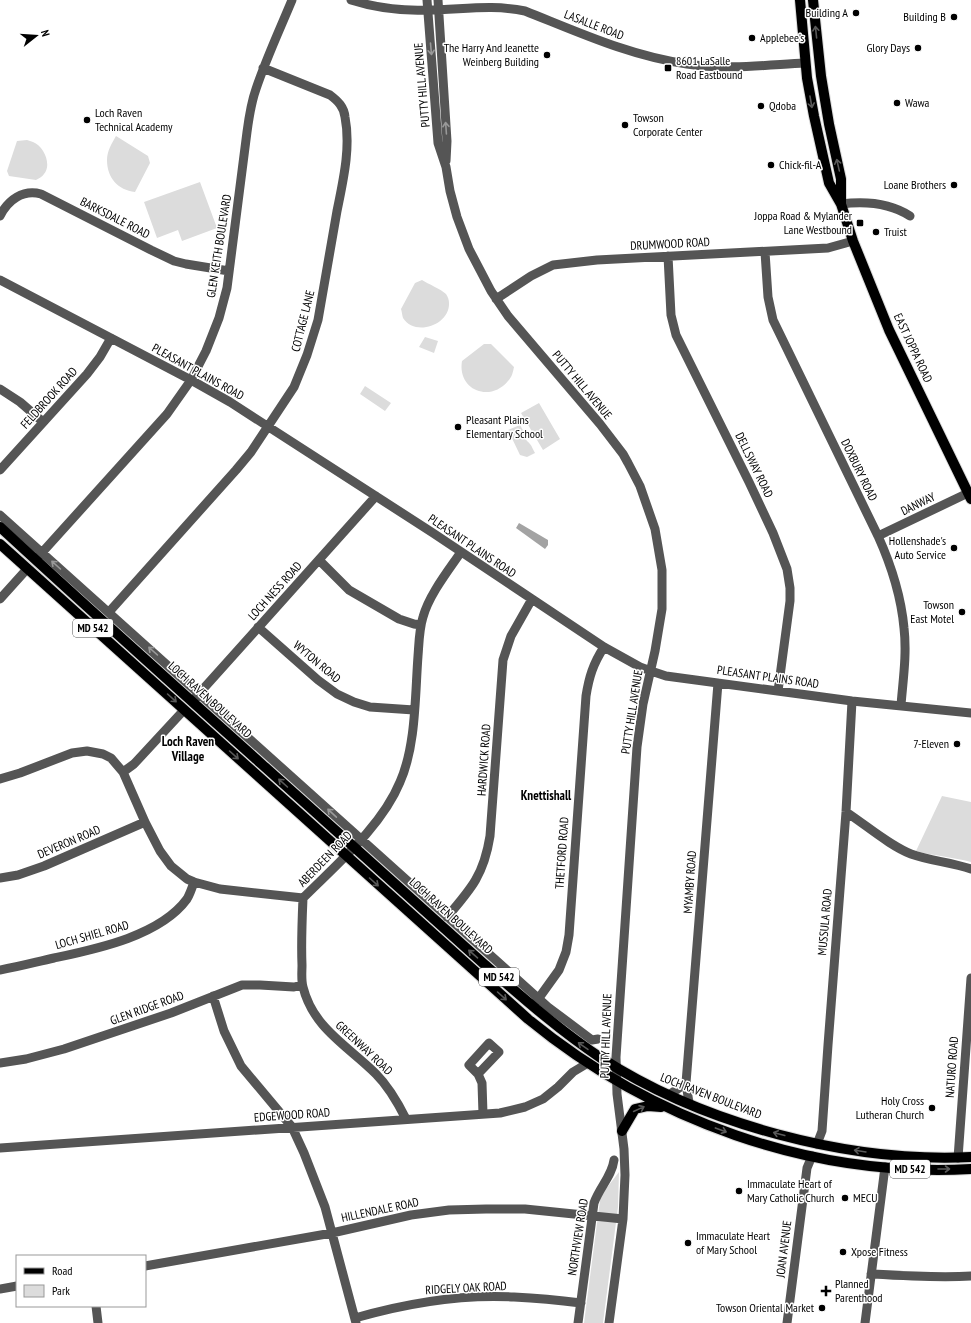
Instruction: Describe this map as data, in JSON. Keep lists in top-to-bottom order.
{
  "streets": {
    "main road": ["EAST JOPPA ROAD", "MD 542", "LOCH RAVEN BOULEVARD"],
    "street": [
      "LASALLE ROAD",
      "PUTTY HILL AVENUE",
      "BARKSDALE ROAD",
      "DRUMWOOD ROAD",
      "GLEN KEITH BOULEVARD",
      "COTTAGE LANE",
      "PLEASANT PLAINS ROAD",
      "FELDBROOK ROAD",
      "DELLSWAY ROAD",
      "DOXBURY ROAD",
      "DANWAY",
      "LOCH NESS ROAD",
      "WYTON ROAD",
      "HARDWICK ROAD",
      "DEVERON ROAD",
      "THETFORD ROAD",
      "ABERDEEN ROAD",
      "MYAMBY ROAD",
      "MUSSULA ROAD",
      "LOCH SHIEL ROAD",
      "GLEN RIDGE ROAD",
      "GREENWAY ROAD",
      "NATURO ROAD",
      "EDGEWOOD ROAD",
      "HILLENDALE ROAD",
      "NORTHVIEW ROAD",
      "JOAN AVENUE",
      "RIDGELY OAK ROAD"
    ]
  },
  "crossings": [
    ["LASALLE ROAD", "PUTTY HILL AVENUE"],
    ["LASALLE ROAD", "EAST JOPPA ROAD"],
    ["PUTTY HILL AVENUE", "DRUMWOOD ROAD"],
    ["PUTTY HILL AVENUE", "PLEASANT PLAINS ROAD"],
    ["PUTTY HILL AVENUE", "LOCH RAVEN BOULEVARD"],
    ["PUTTY HILL AVENUE", "HILLENDALE ROAD"],
    ["BARKSDALE ROAD", "GLEN KEITH BOULEVARD"],
    ["DRUMWOOD ROAD", "EAST JOPPA ROAD"],
    ["DRUMWOOD ROAD", "DELLSWAY ROAD"],
    ["DRUMWOOD ROAD", "DOXBURY ROAD"],
    ["GLEN KEITH BOULEVARD", "COTTAGE LANE"],
    ["GLEN KEITH BOULEVARD", "PLEASANT PLAINS ROAD"],
    ["GLEN KEITH BOULEVARD", "LOCH RAVEN BOULEVARD"],
    ["COTTAGE LANE", "PLEASANT PLAINS ROAD"],
    ["COTTAGE LANE", "LOCH RAVEN BOULEVARD"],
    ["EAST JOPPA ROAD", "DANWAY"],
    ["PLEASANT PLAINS ROAD", "FELDBROOK ROAD"],
    ["PLEASANT PLAINS ROAD", "DELLSWAY ROAD"],
    ["PLEASANT PLAINS ROAD", "DOXBURY ROAD"],
    ["PLEASANT PLAINS ROAD", "LOCH NESS ROAD"],
    ["PLEASANT PLAINS ROAD", "HARDWICK ROAD"],
    ["PLEASANT PLAINS ROAD", "THETFORD ROAD"],
    ["PLEASANT PLAINS ROAD", "ABERDEEN ROAD"],
    ["PLEASANT PLAINS ROAD", "MYAMBY ROAD"],
    ["PLEASANT PLAINS ROAD", "MUSSULA ROAD"],
    ["DOXBURY ROAD", "DANWAY"],
    ["LOCH NESS ROAD", "WYTON ROAD"],
    ["LOCH NESS ROAD", "LOCH RAVEN BOULEVARD"],
    ["WYTON ROAD", "ABERDEEN ROAD"],
    ["LOCH RAVEN BOULEVARD", "HARDWICK ROAD"],
    ["LOCH RAVEN BOULEVARD", "THETFORD ROAD"],
    ["LOCH RAVEN BOULEVARD", "ABERDEEN ROAD"],
    ["LOCH RAVEN BOULEVARD", "MYAMBY ROAD"],
    ["LOCH RAVEN BOULEVARD", "MUSSULA ROAD"],
    ["LOCH RAVEN BOULEVARD", "NATURO ROAD"],
    ["LOCH RAVEN BOULEVARD", "EDGEWOOD ROAD"],
    ["LOCH RAVEN BOULEVARD", "JOAN AVENUE"],
    ["DEVERON ROAD", "ABERDEEN ROAD"],
    ["ABERDEEN ROAD", "LOCH SHIEL ROAD"],
    ["ABERDEEN ROAD", "GREENWAY ROAD"],
    ["GLEN RIDGE ROAD", "GREENWAY ROAD"],
    ["GREENWAY ROAD", "EDGEWOOD ROAD"],
    ["HILLENDALE ROAD", "NORTHVIEW ROAD"],
    ["NORTHVIEW ROAD", "RIDGELY OAK ROAD"]
  ],
  "districts": ["Loch Raven Village", "Knettishall"],
  "places": {
    "other": [
      "Building A",
      "Building B",
      "Applebee's",
      "Glory Days",
      "The Harry And Jeanette Weinberg Building",
      "Wawa",
      "Qdoba",
      "Loch Raven Technical Academy",
      "Towson Corporate Center",
      "Chick-fil-A",
      "Loane Brothers",
      "Truist",
      "Pleasant Plains Elementary School",
      "Hollenshade's Auto Service",
      "Towson East Motel",
      "7-Eleven",
      "Holy Cross Lutheran Church",
      "Immaculate Heart of Mary Catholic Church",
      "MECU",
      "Immaculate Heart of Mary School",
      "Xpose Fitness",
      "Towson Oriental Market"
    ],
    "transit": ["8601 LaSalle Road Eastbound", "Joppa Road & Mylander Lane Westbound"],
    "health": ["Planned Parenthood"]
  },
  "legend": ["Road", "Park"],
  "north": "right"
}
